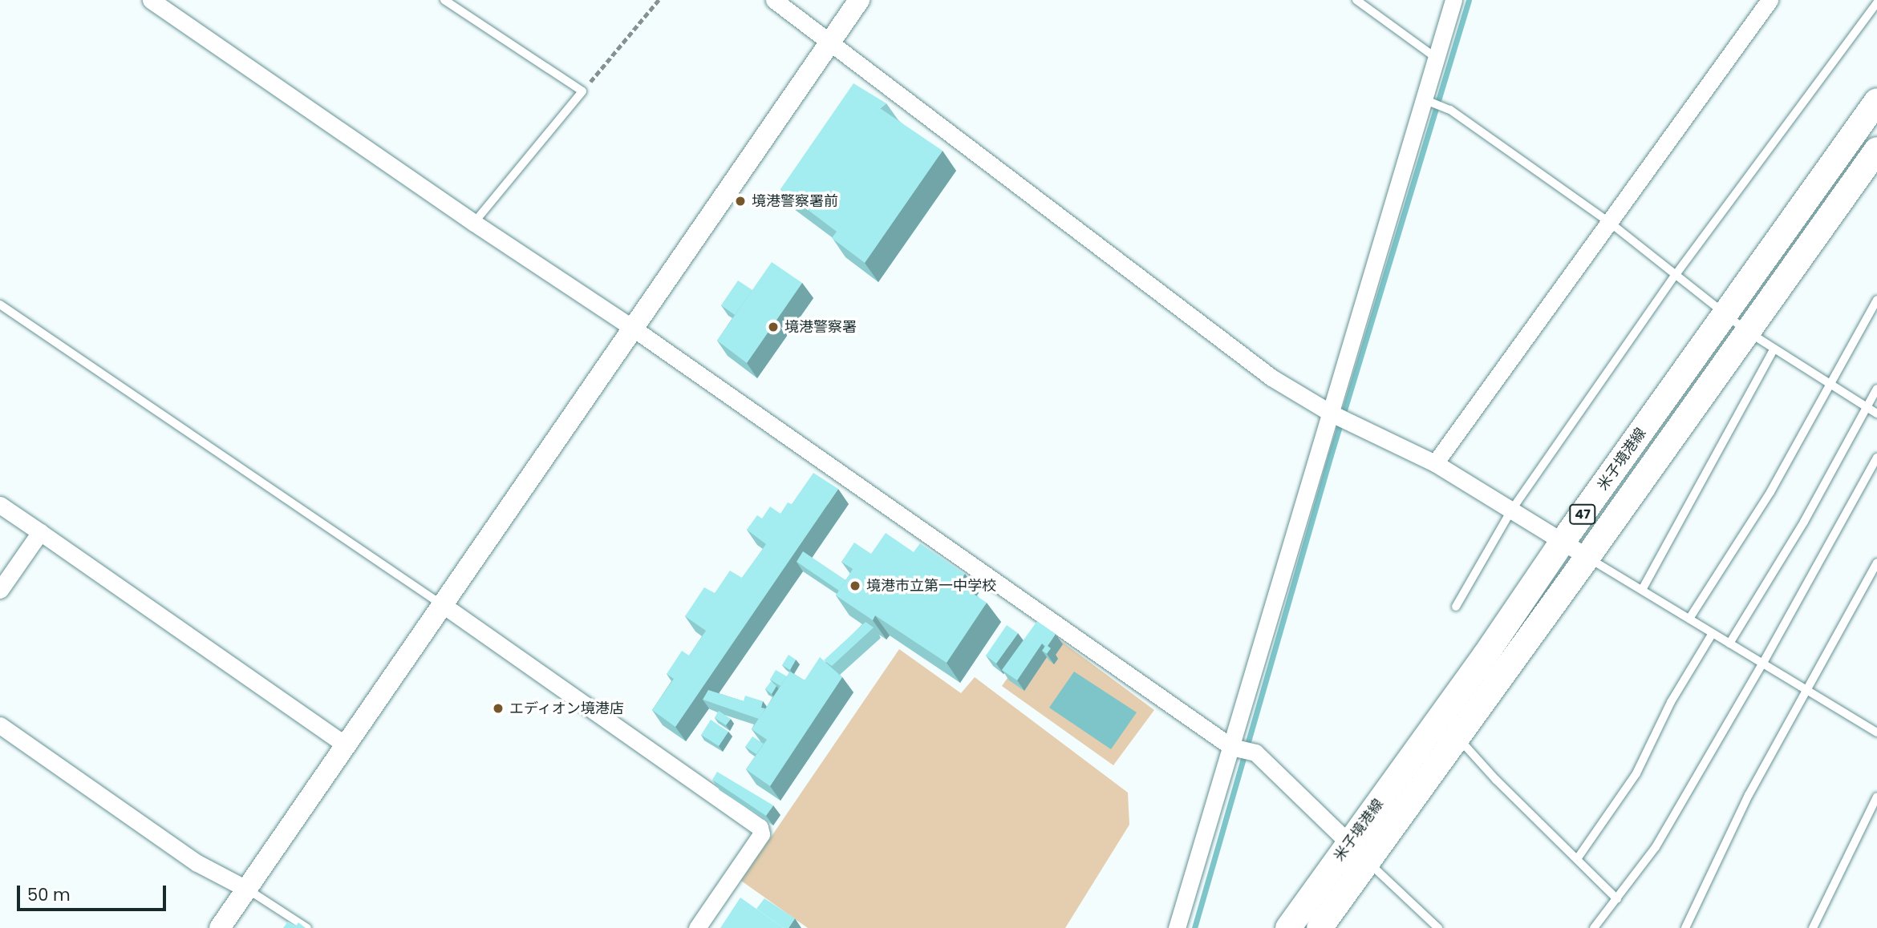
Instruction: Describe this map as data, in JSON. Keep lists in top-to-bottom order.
{
  "streets": {
    "main road": ["米子境港線", "47"]
  },
  "places": [
    "境港警察署前",
    "境港警察署",
    "境港市立第一中学校",
    "エディオン境港店"
  ],
  "scale_bar": "50 m"
}
